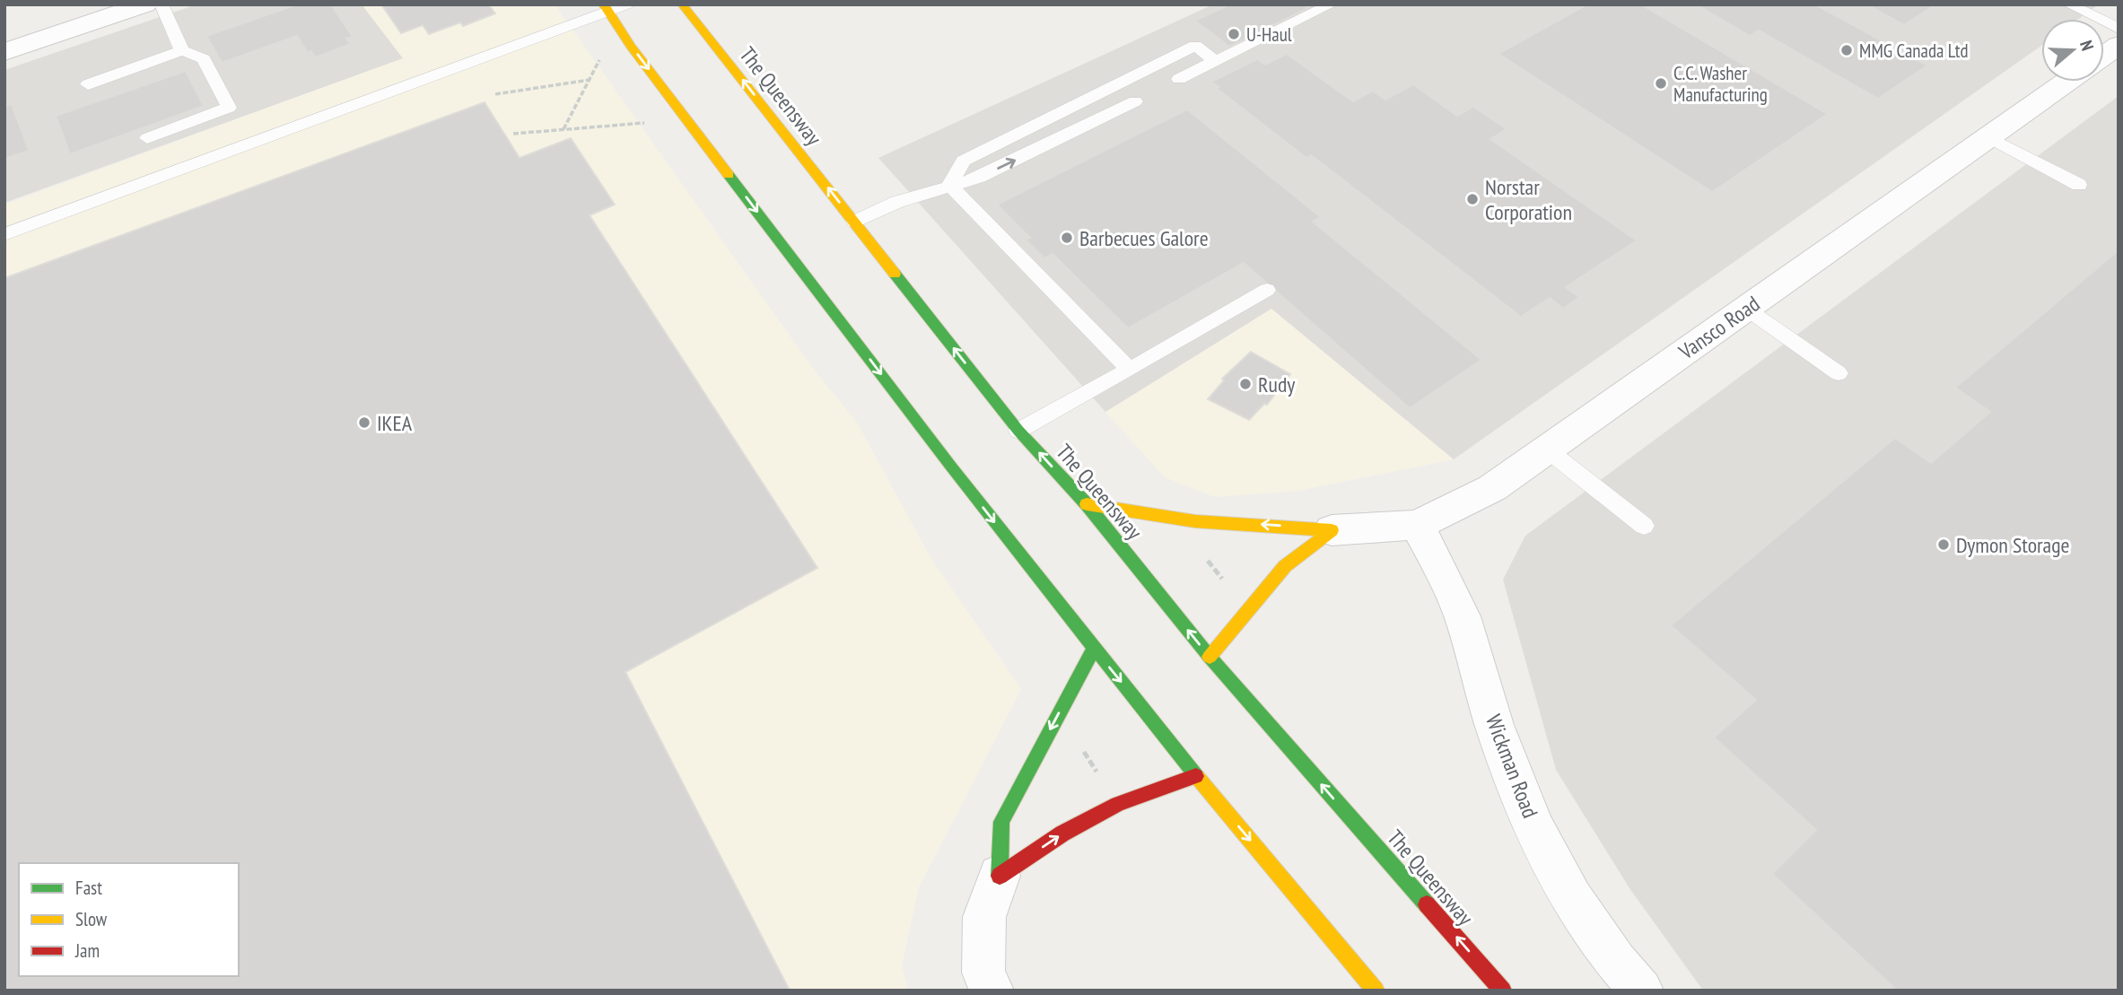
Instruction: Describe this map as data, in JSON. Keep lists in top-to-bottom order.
{
  "streets": {
    "main road": ["The Queensway"],
    "street": ["Vansco Road", "Wickman Road"]
  },
  "crossings": [
    ["Vansco Road", "Wickman Road"]
  ],
  "places": [
    "U-Haul",
    "MMG Canada Ltd",
    "C.C. Washer Manufacturing",
    "Norstar Corporation",
    "Barbecues Galore",
    "Rudy",
    "IKEA",
    "Dymon Storage"
  ],
  "legend": ["Fast", "Slow", "Jam"],
  "north": "right"
}
